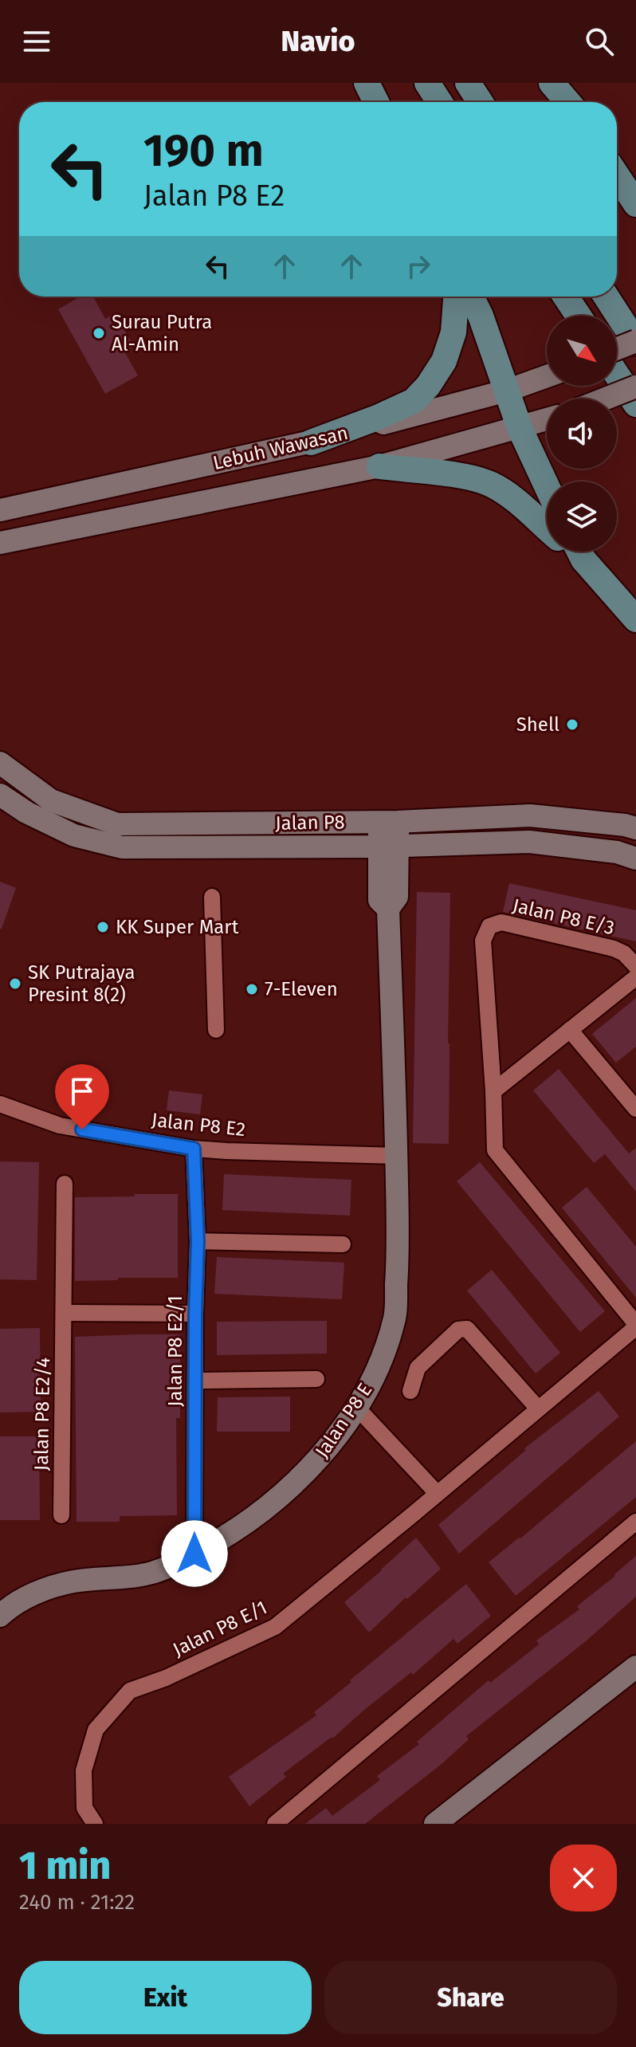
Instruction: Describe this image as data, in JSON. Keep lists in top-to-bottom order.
{
  "streets": {
    "street": [
      "Lebuh Wawasan",
      "Jalan P8",
      "Jalan P8 E/3",
      "Jalan P8 E2",
      "Jalan P8 E2/1",
      "Jalan P8 E2/4",
      "Jalan P8 E",
      "Jalan P8 E/1"
    ]
  },
  "crossings": [
    ["Jalan P8", "Jalan P8 E"],
    ["Jalan P8 E/3", "Jalan P8 E/1"],
    ["Jalan P8 E2", "Jalan P8 E2/1"],
    ["Jalan P8 E2", "Jalan P8 E"],
    ["Jalan P8 E2/1", "Jalan P8 E"]
  ],
  "places": [
    "Surau Putra Al-Amin",
    "Shell",
    "KK Super Mart",
    "SK Putrajaya Presint 8(2)",
    "7-Eleven"
  ],
  "north": "bottom right",
  "page": {
    "header": "Navio",
    "turn": ["190 m", "Jalan P8 E2"],
    "heading": ["1 min", "240 m · 21:22"],
    "buttons": ["Exit", "Share"]
  }
}
